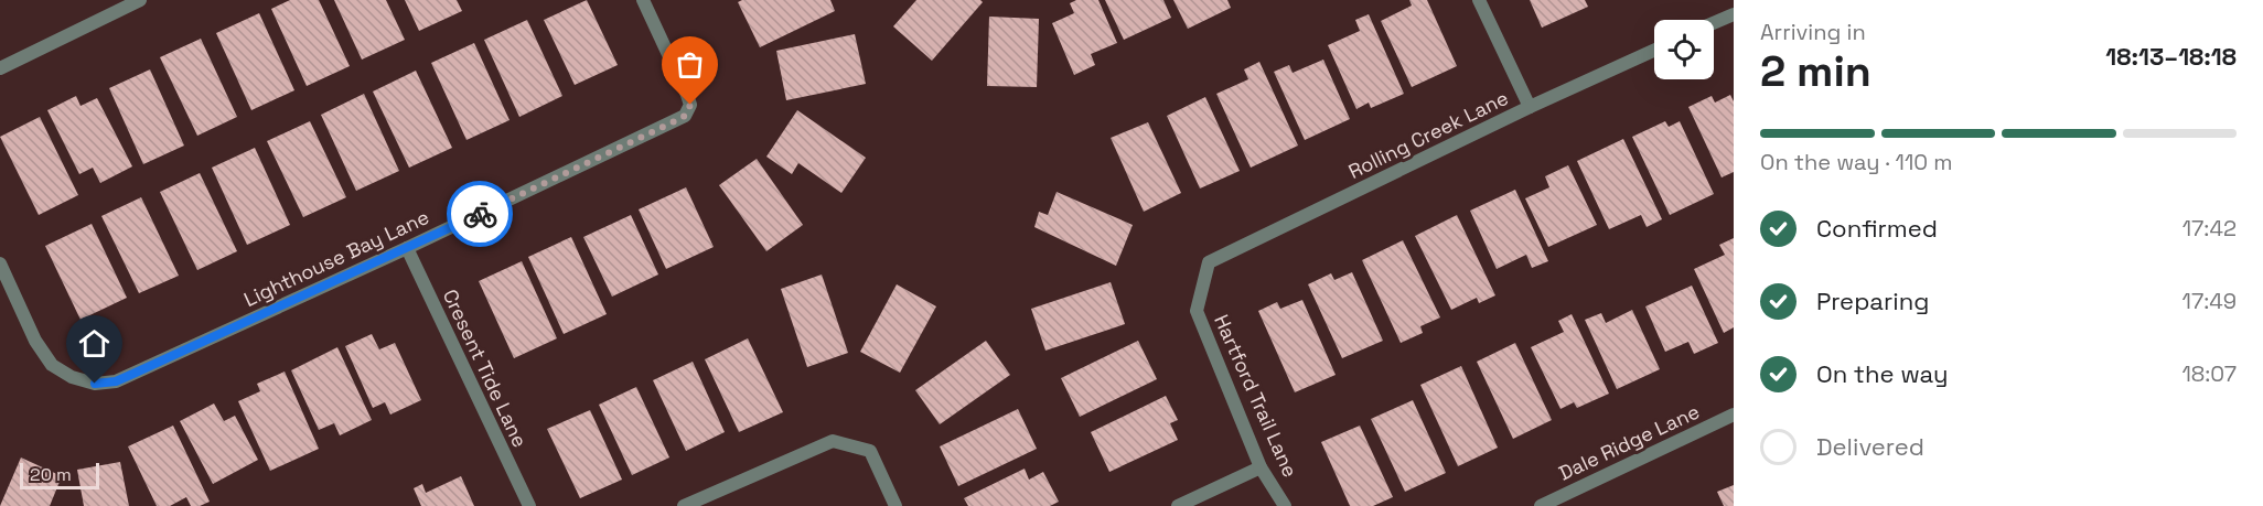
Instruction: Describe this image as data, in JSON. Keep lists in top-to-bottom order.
{
  "streets": {
    "street": [
      "Rolling Creek Lane",
      "Lighthouse Bay Lane",
      "Cresent Tide Lane",
      "Hartford Trail Lane",
      "Dale Ridge Lane"
    ]
  },
  "crossings": [
    ["Rolling Creek Lane", "Hartford Trail Lane"],
    ["Lighthouse Bay Lane", "Cresent Tide Lane"]
  ],
  "scale_bar": "20 m",
  "page": {
    "heading": ["2 min", "Arriving in", "18:13–18:18"],
    "bar": "On the way · 110 m",
    "list": [
      ["Confirmed", "17:42"],
      ["Preparing", "17:49"],
      ["On the way", "18:07"],
      "Delivered"
    ],
    "scale": "20 m"
  }
}
